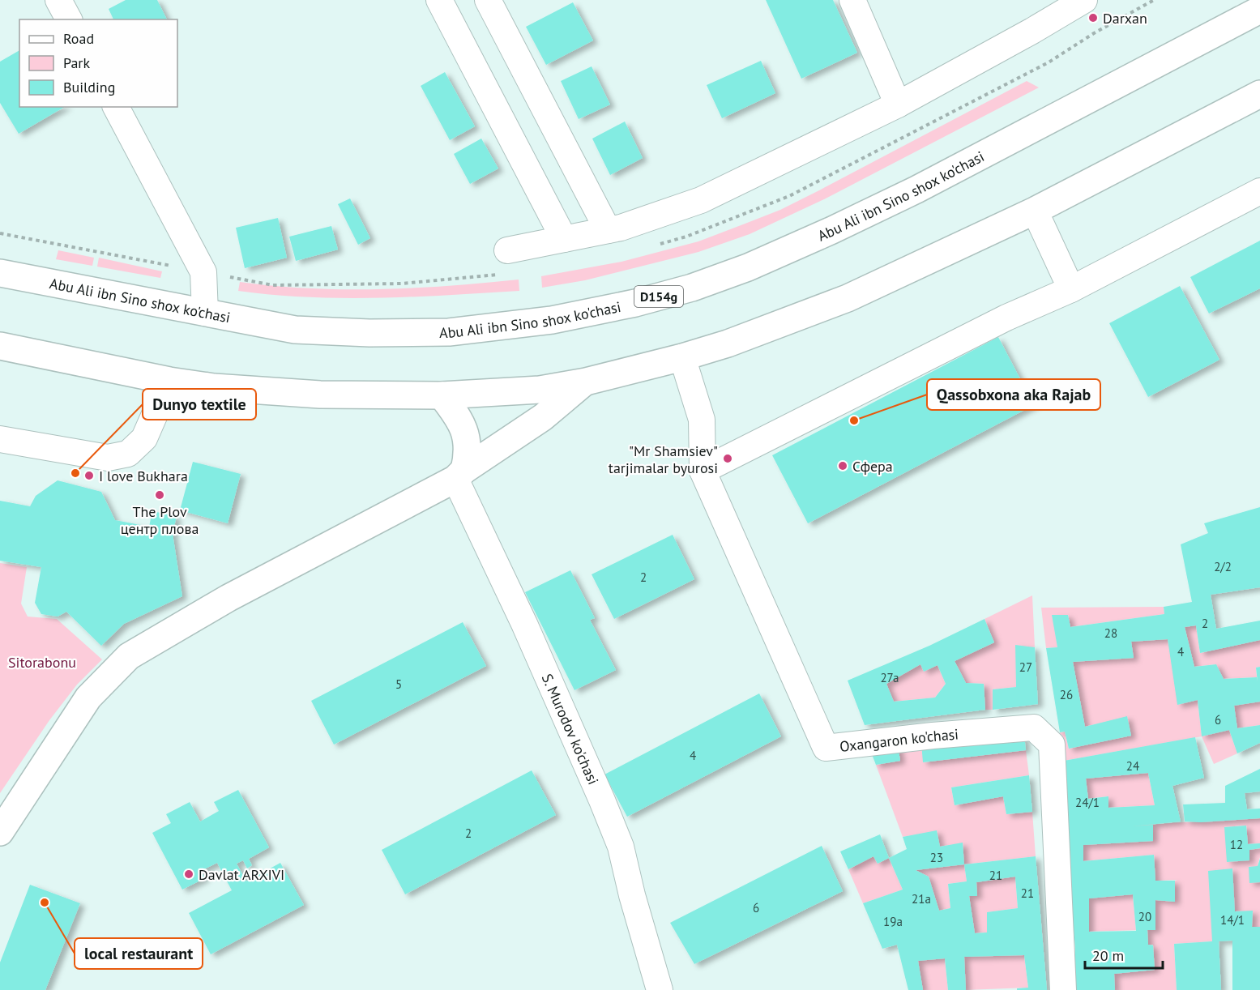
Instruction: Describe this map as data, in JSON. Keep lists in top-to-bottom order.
{
  "streets": {
    "main road": ["Abu Ali ibn Sino shox ko'chasi", "D154g"],
    "street": ["S. Murodov ko'chasi", "Oxangaron ko'chasi"]
  },
  "parks": ["Sitorabonu"],
  "places": [
    "Darxan",
    "Qassobxona aka Rajab",
    "\"Mr Shamsiev\" tarjimalar byurosi",
    "Сфера",
    "Dunyo textile",
    "I love Bukhara",
    "The Plov центр плова",
    "Davlat ARXIVI",
    "local restaurant"
  ],
  "house_numbers": [
    "2/2",
    "2",
    "2",
    "28",
    "4",
    "27",
    "27a",
    "5",
    "26",
    "6",
    "4",
    "24",
    "24/1",
    "2",
    "12",
    "23",
    "21",
    "21",
    "21a",
    "6",
    "20",
    "14/1",
    "19a"
  ],
  "legend": ["Road", "Park", "Building"],
  "scale_bar": "20 m"
}
